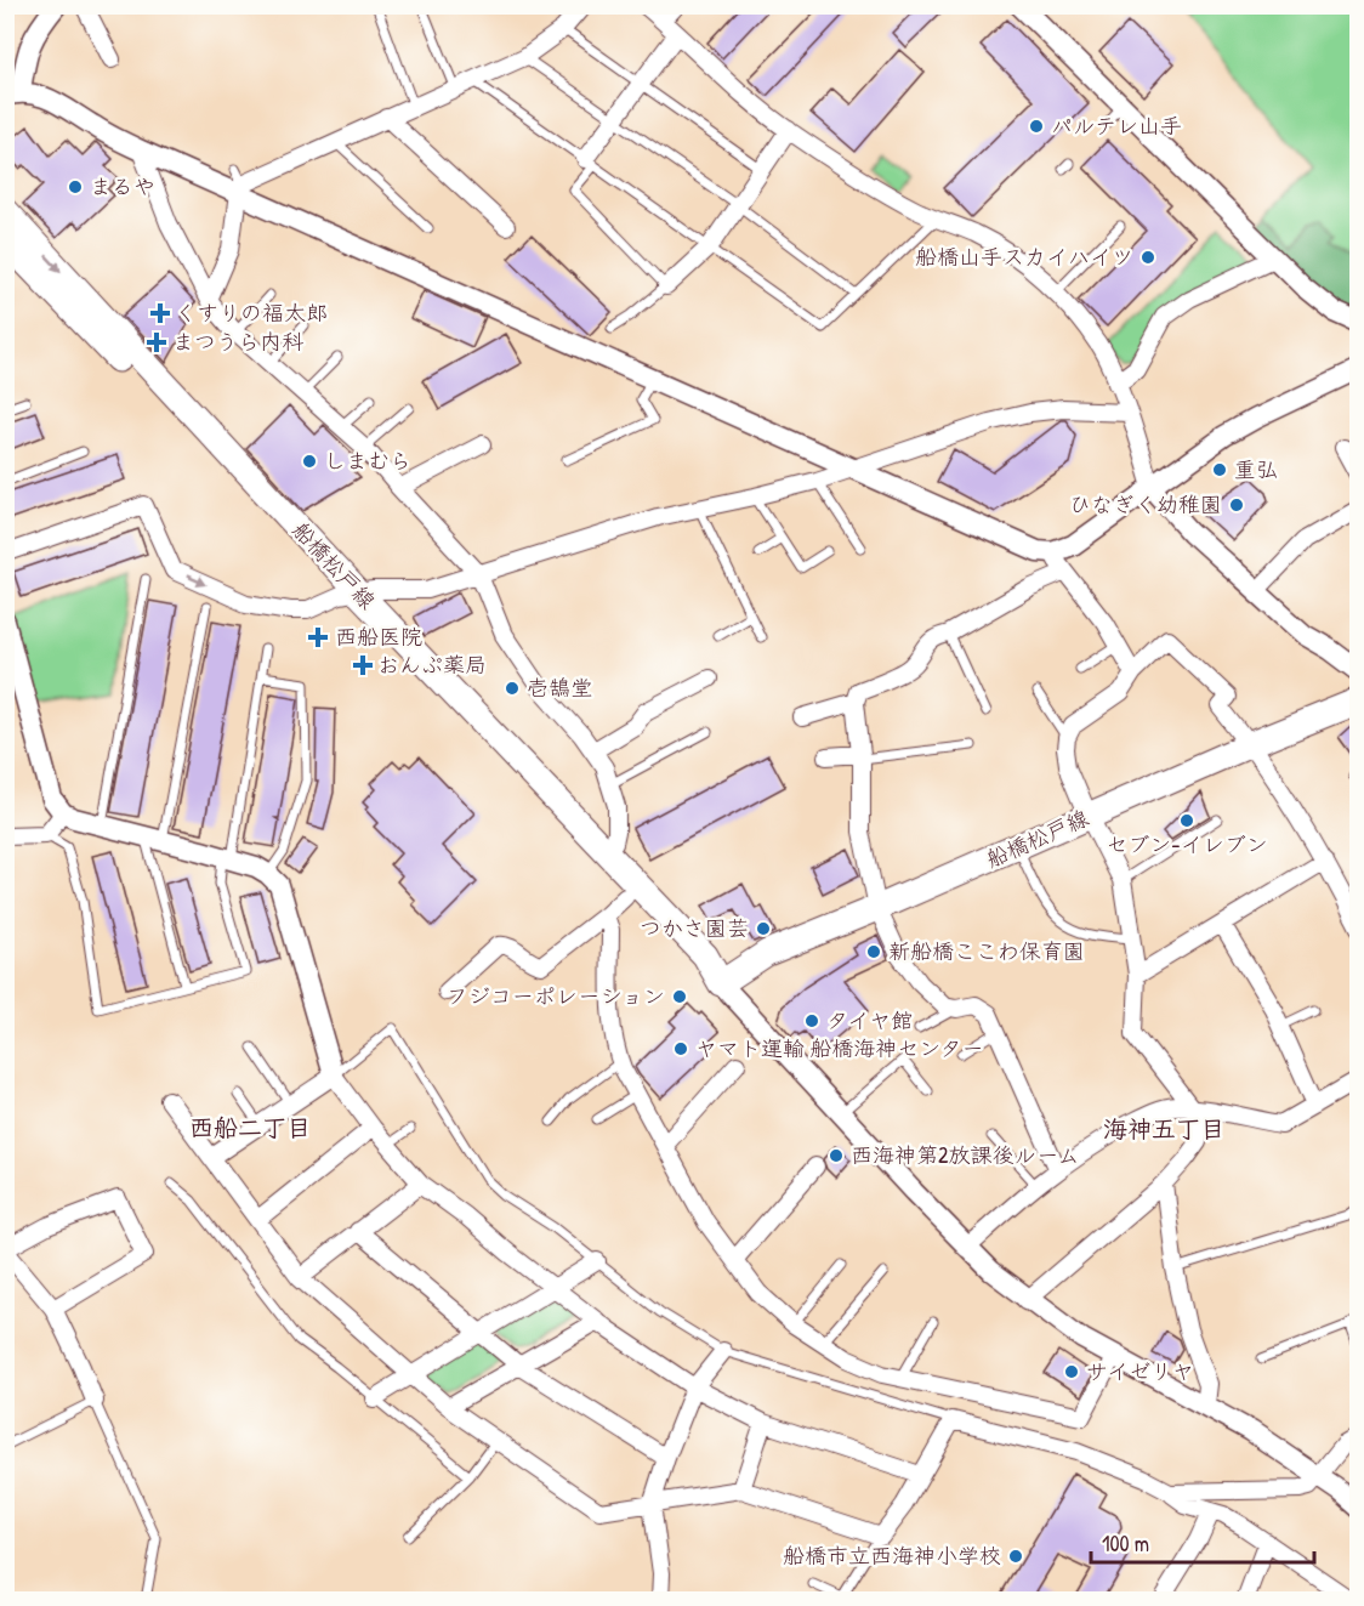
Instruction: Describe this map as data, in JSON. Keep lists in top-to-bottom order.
{
  "streets": {
    "main road": ["船橋松戸線"]
  },
  "districts": ["西船二丁目", "海神五丁目"],
  "places": {
    "other": [
      "パルテレ山手",
      "まるや",
      "船橋山手スカイハイツ",
      "しまむら",
      "重弘",
      "ひなぎく幼稚園",
      "壱鵠堂",
      "セブン-イレブン",
      "つかさ園芸",
      "新船橋ここわ保育園",
      "フジコーポレーション",
      "タイヤ館",
      "ヤマト運輸 船橋海神センター",
      "西海神第2放課後ルーム",
      "サイゼリヤ",
      "船橋市立西海神小学校"
    ],
    "health": [
      "くすりの福太郎",
      "まつうら内科",
      "西船医院",
      "おんぷ薬局"
    ]
  },
  "scale_bar": "100 m"
}
